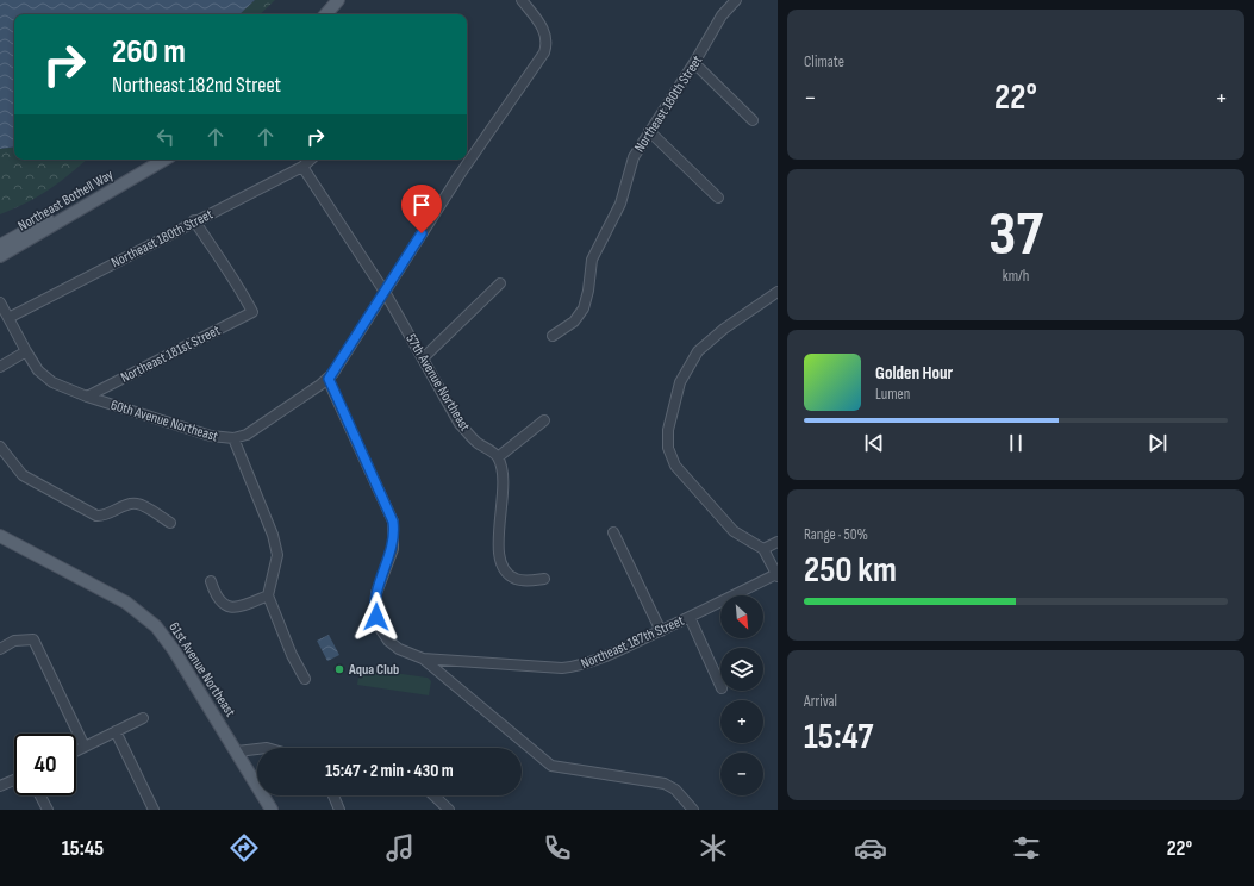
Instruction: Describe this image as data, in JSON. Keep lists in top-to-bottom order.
{
  "streets": {
    "main road": ["Northeast Bothell Way", "61st Avenue Northeast"],
    "street": [
      "Northeast 180th Street",
      "Northeast 181st Street",
      "57th Avenue Northeast",
      "60th Avenue Northeast",
      "Northeast 187th Street"
    ]
  },
  "crossings": [
    ["Northeast 180th Street", "Northeast 181st Street"],
    ["Northeast 180th Street", "57th Avenue Northeast"],
    ["Northeast 180th Street", "60th Avenue Northeast"],
    ["Northeast 181st Street", "60th Avenue Northeast"]
  ],
  "places": ["Aqua Club"],
  "north": "bottom right",
  "page": {
    "tile": [
      "Climate",
      ["37", "km/h"],
      ["Range · 50%", "250 km"],
      ["Arrival", "15:47"]
    ],
    "turn": ["260 m", "Northeast 182nd Street"],
    "heat": ["−", "22°", "+"],
    "song": ["Golden Hour", "Lumen"],
    "map_buttons": ["+", "−"],
    "limit": "40",
    "trip": "15:47 · 2 min · 430 m",
    "tabs": ["15:45", "22°"]
  }
}
